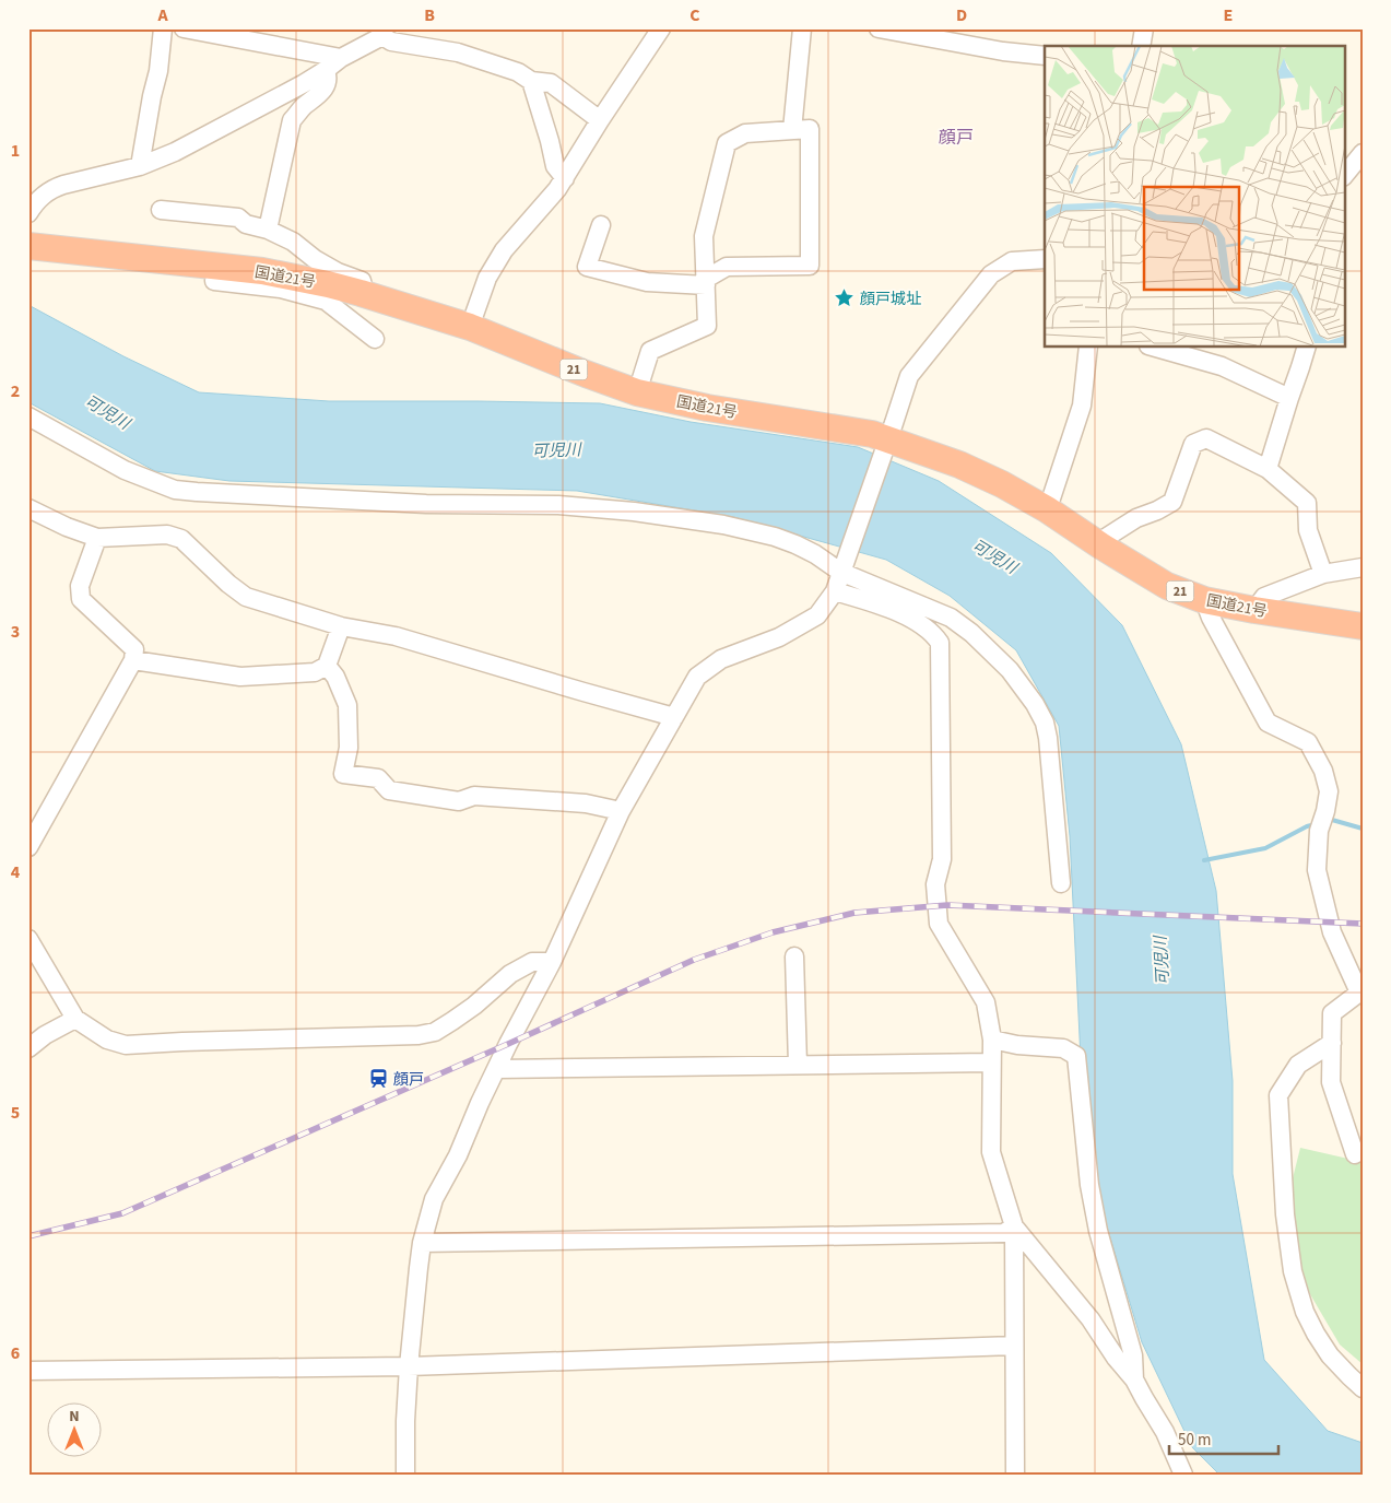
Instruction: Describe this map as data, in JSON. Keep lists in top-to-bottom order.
{
  "streets": {
    "highway": ["国道21号", "21"]
  },
  "districts": ["顔戸"],
  "water": ["可児川"],
  "places": {
    "place": ["顔戸城址"],
    "station": ["顔戸"]
  },
  "scale_bar": "50 m",
  "north": "top",
  "grid": {
    "columns": [
      "A",
      "B",
      "C",
      "D",
      "E"
    ],
    "rows": [
      "1",
      "2",
      "3",
      "4",
      "5",
      "6"
    ]
  }
}
